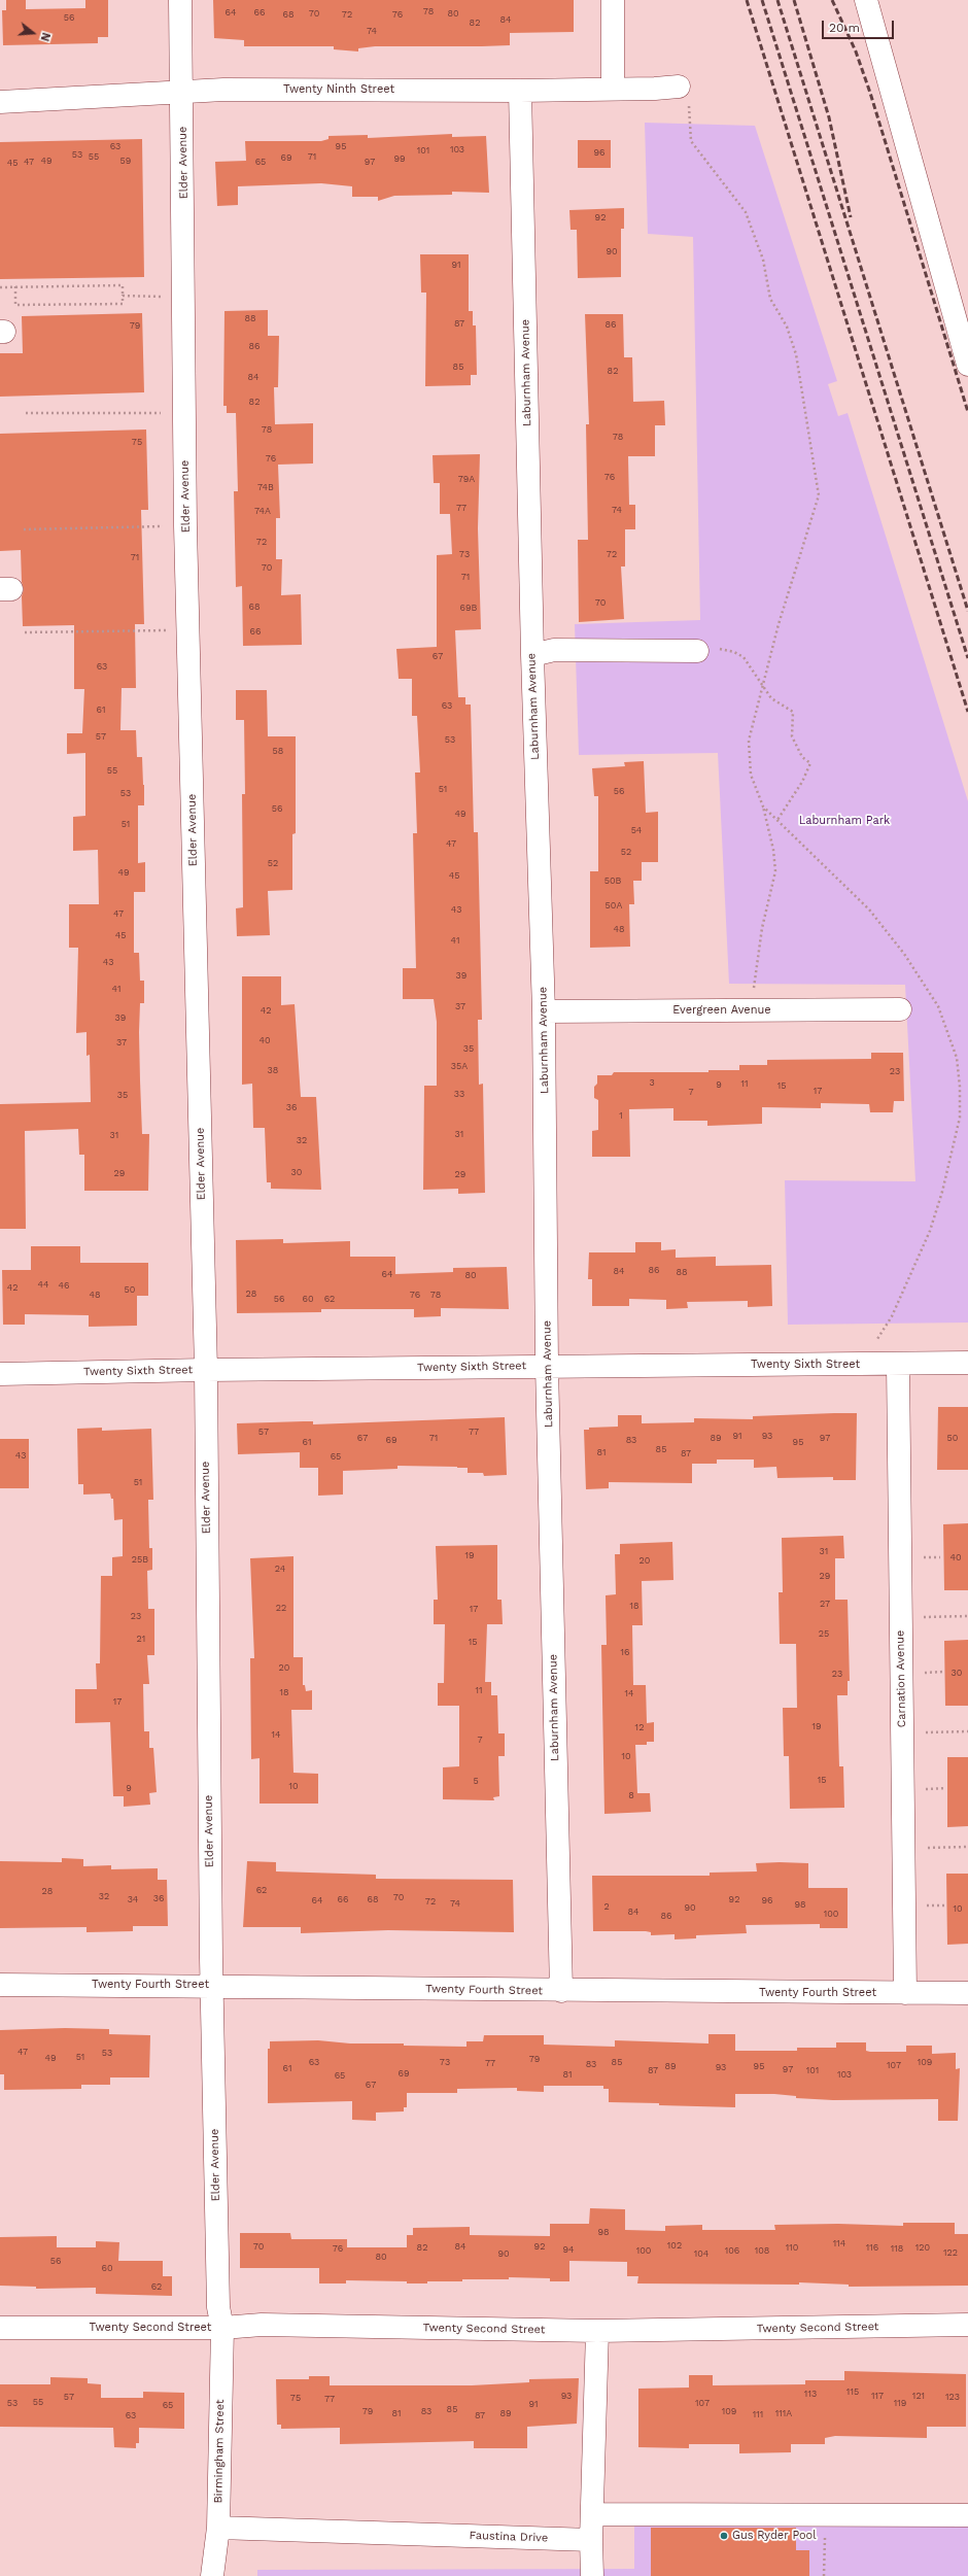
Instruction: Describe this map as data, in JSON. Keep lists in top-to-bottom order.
{
  "streets": {
    "street": [
      "Twenty Ninth Street",
      "Elder Avenue",
      "Laburnham Avenue",
      "Evergreen Avenue",
      "Twenty Sixth Street",
      "Carnation Avenue",
      "Twenty Fourth Street",
      "Twenty Second Street",
      "Birmingham Street",
      "Faustina Drive"
    ]
  },
  "crossings": [
    ["Twenty Ninth Street", "Elder Avenue"],
    ["Twenty Ninth Street", "Laburnham Avenue"],
    ["Elder Avenue", "Twenty Sixth Street"],
    ["Elder Avenue", "Twenty Fourth Street"],
    ["Elder Avenue", "Twenty Second Street"],
    ["Elder Avenue", "Birmingham Street"],
    ["Laburnham Avenue", "Evergreen Avenue"],
    ["Laburnham Avenue", "Twenty Sixth Street"],
    ["Laburnham Avenue", "Twenty Fourth Street"],
    ["Twenty Sixth Street", "Carnation Avenue"],
    ["Carnation Avenue", "Twenty Fourth Street"],
    ["Twenty Second Street", "Birmingham Street"],
    ["Birmingham Street", "Faustina Drive"]
  ],
  "parks": ["Laburnham Park"],
  "places": ["Gus Ryder Pool"],
  "house_numbers": [
    "78",
    "64",
    "66",
    "70",
    "80",
    "68",
    "72",
    "76",
    "56",
    "84",
    "82",
    "74",
    "63",
    "95",
    "103",
    "101",
    "96",
    "53",
    "55",
    "71",
    "69",
    "99",
    "49",
    "59",
    "47",
    "65",
    "97",
    "45",
    "92",
    "90",
    "91",
    "88",
    "87",
    "86",
    "79",
    "86",
    "85",
    "82",
    "84",
    "82",
    "78",
    "78",
    "75",
    "76",
    "76",
    "79A",
    "74B",
    "77",
    "74",
    "74A",
    "72",
    "73",
    "72",
    "71",
    "70",
    "71",
    "70",
    "68",
    "69B",
    "66",
    "67",
    "63",
    "63",
    "61",
    "57",
    "53",
    "58",
    "55",
    "51",
    "56",
    "53",
    "56",
    "49",
    "51",
    "54",
    "47",
    "52",
    "52",
    "49",
    "45",
    "50B",
    "50A",
    "43",
    "47",
    "48",
    "45",
    "41",
    "43",
    "39",
    "41",
    "37",
    "42",
    "39",
    "40",
    "37",
    "35",
    "35A",
    "38",
    "23",
    "3",
    "11",
    "9",
    "15",
    "17",
    "7",
    "33",
    "35",
    "36",
    "1",
    "31",
    "31",
    "32",
    "30",
    "29",
    "29",
    "86",
    "84",
    "88",
    "64",
    "80",
    "44",
    "46",
    "42",
    "50",
    "28",
    "48",
    "76",
    "78",
    "56",
    "60",
    "62",
    "57",
    "77",
    "91",
    "93",
    "67",
    "71",
    "89",
    "97",
    "50",
    "69",
    "83",
    "61",
    "95",
    "85",
    "81",
    "87",
    "43",
    "65",
    "51",
    "31",
    "19",
    "40",
    "25B",
    "20",
    "24",
    "29",
    "27",
    "18",
    "22",
    "17",
    "23",
    "25",
    "21",
    "15",
    "16",
    "20",
    "30",
    "23",
    "11",
    "18",
    "14",
    "17",
    "19",
    "12",
    "14",
    "7",
    "10",
    "15",
    "5",
    "10",
    "9",
    "8",
    "62",
    "28",
    "32",
    "70",
    "36",
    "34",
    "66",
    "68",
    "92",
    "64",
    "96",
    "72",
    "74",
    "98",
    "2",
    "90",
    "10",
    "84",
    "100",
    "86",
    "47",
    "53",
    "51",
    "49",
    "79",
    "63",
    "73",
    "85",
    "109",
    "77",
    "83",
    "107",
    "89",
    "95",
    "93",
    "61",
    "97",
    "87",
    "101",
    "69",
    "81",
    "103",
    "65",
    "67",
    "98",
    "114",
    "102",
    "70",
    "84",
    "92",
    "82",
    "110",
    "116",
    "120",
    "76",
    "118",
    "94",
    "100",
    "106",
    "108",
    "122",
    "90",
    "104",
    "80",
    "56",
    "60",
    "62",
    "115",
    "113",
    "93",
    "117",
    "121",
    "57",
    "123",
    "75",
    "77",
    "55",
    "53",
    "107",
    "119",
    "91",
    "65",
    "85",
    "79",
    "83",
    "109",
    "81",
    "89",
    "111A",
    "111",
    "63",
    "87"
  ],
  "scale_bar": "20 m",
  "north": "right"
}
